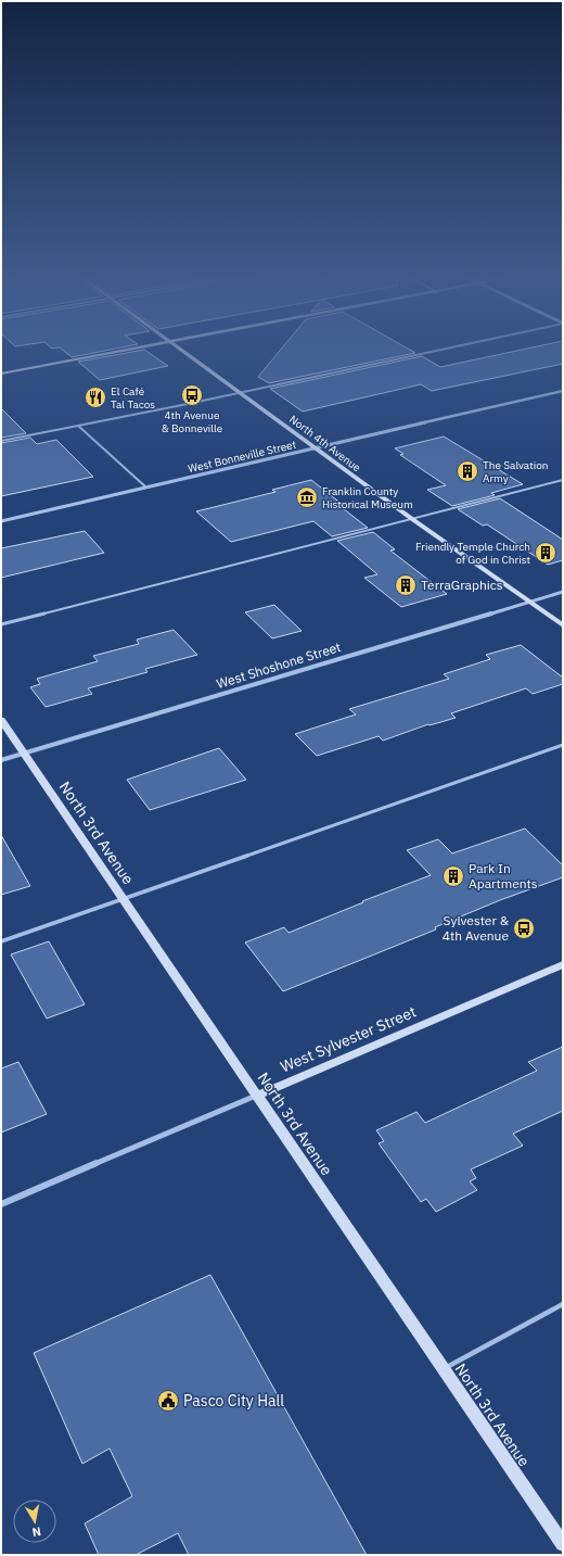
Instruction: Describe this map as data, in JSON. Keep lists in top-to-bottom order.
{
  "streets": {
    "street": [
      "North 4th Avenue",
      "West Bonneville Street",
      "West Shoshone Street",
      "North 3rd Avenue",
      "West Sylvester Street"
    ]
  },
  "crossings": [
    ["North 4th Avenue", "West Bonneville Street"],
    ["North 4th Avenue", "West Shoshone Street"],
    ["West Shoshone Street", "North 3rd Avenue"],
    ["North 3rd Avenue", "West Sylvester Street"]
  ],
  "places": {
    "bus stop": ["4th Avenue & Bonneville", "Sylvester & 4th Avenue"],
    "restaurant": ["El Café Tal Tacos"],
    "building": [
      "The Salvation Army",
      "Friendly Temple Church of God in Christ",
      "TerraGraphics",
      "Park In Apartments"
    ],
    "museum": ["Franklin County Historical Museum"],
    "public building": ["Pasco City Hall"]
  },
  "north": "bottom"
}
